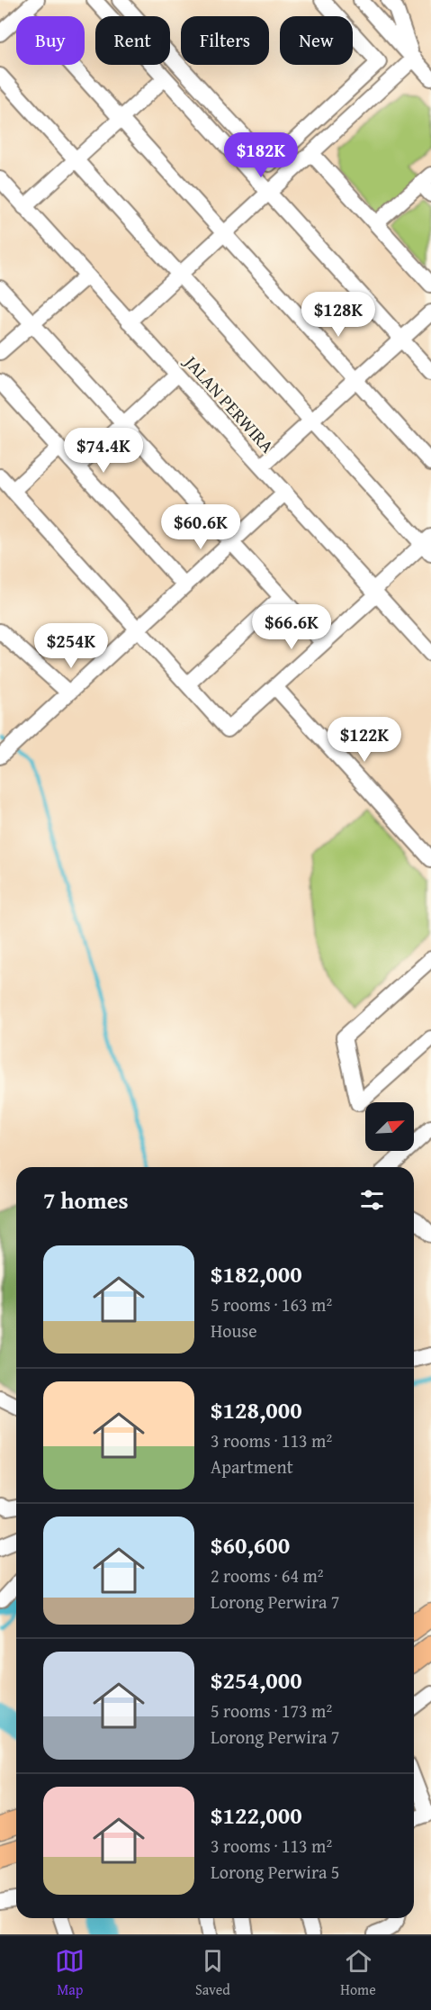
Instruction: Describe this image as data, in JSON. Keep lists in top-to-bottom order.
{
  "streets": {
    "street": ["JALAN PERWIRA"]
  },
  "north": "top right",
  "page": {
    "chip": [
      "Buy",
      "Rent",
      "Filters",
      "New"
    ],
    "price": [
      "$182K",
      "$128K",
      "$74.4K",
      "$60.6K",
      "$66.6K",
      "$254K",
      "$122K"
    ],
    "heading": "7 homes",
    "list": [
      {
        "name": "$182,000",
        "note": "5 rooms · 163 m² · House"
      },
      {
        "name": "$128,000",
        "note": "3 rooms · 113 m² · Apartment"
      },
      {
        "name": "$60,600",
        "note": "2 rooms · 64 m² · Lorong Perwira 7"
      },
      {
        "name": "$254,000",
        "note": "5 rooms · 173 m² · Lorong Perwira 7"
      },
      {
        "name": "$122,000",
        "note": "3 rooms · 113 m² · Lorong Perwira 5"
      }
    ],
    "tabs": ["Map", "Saved", "Home"]
  }
}
